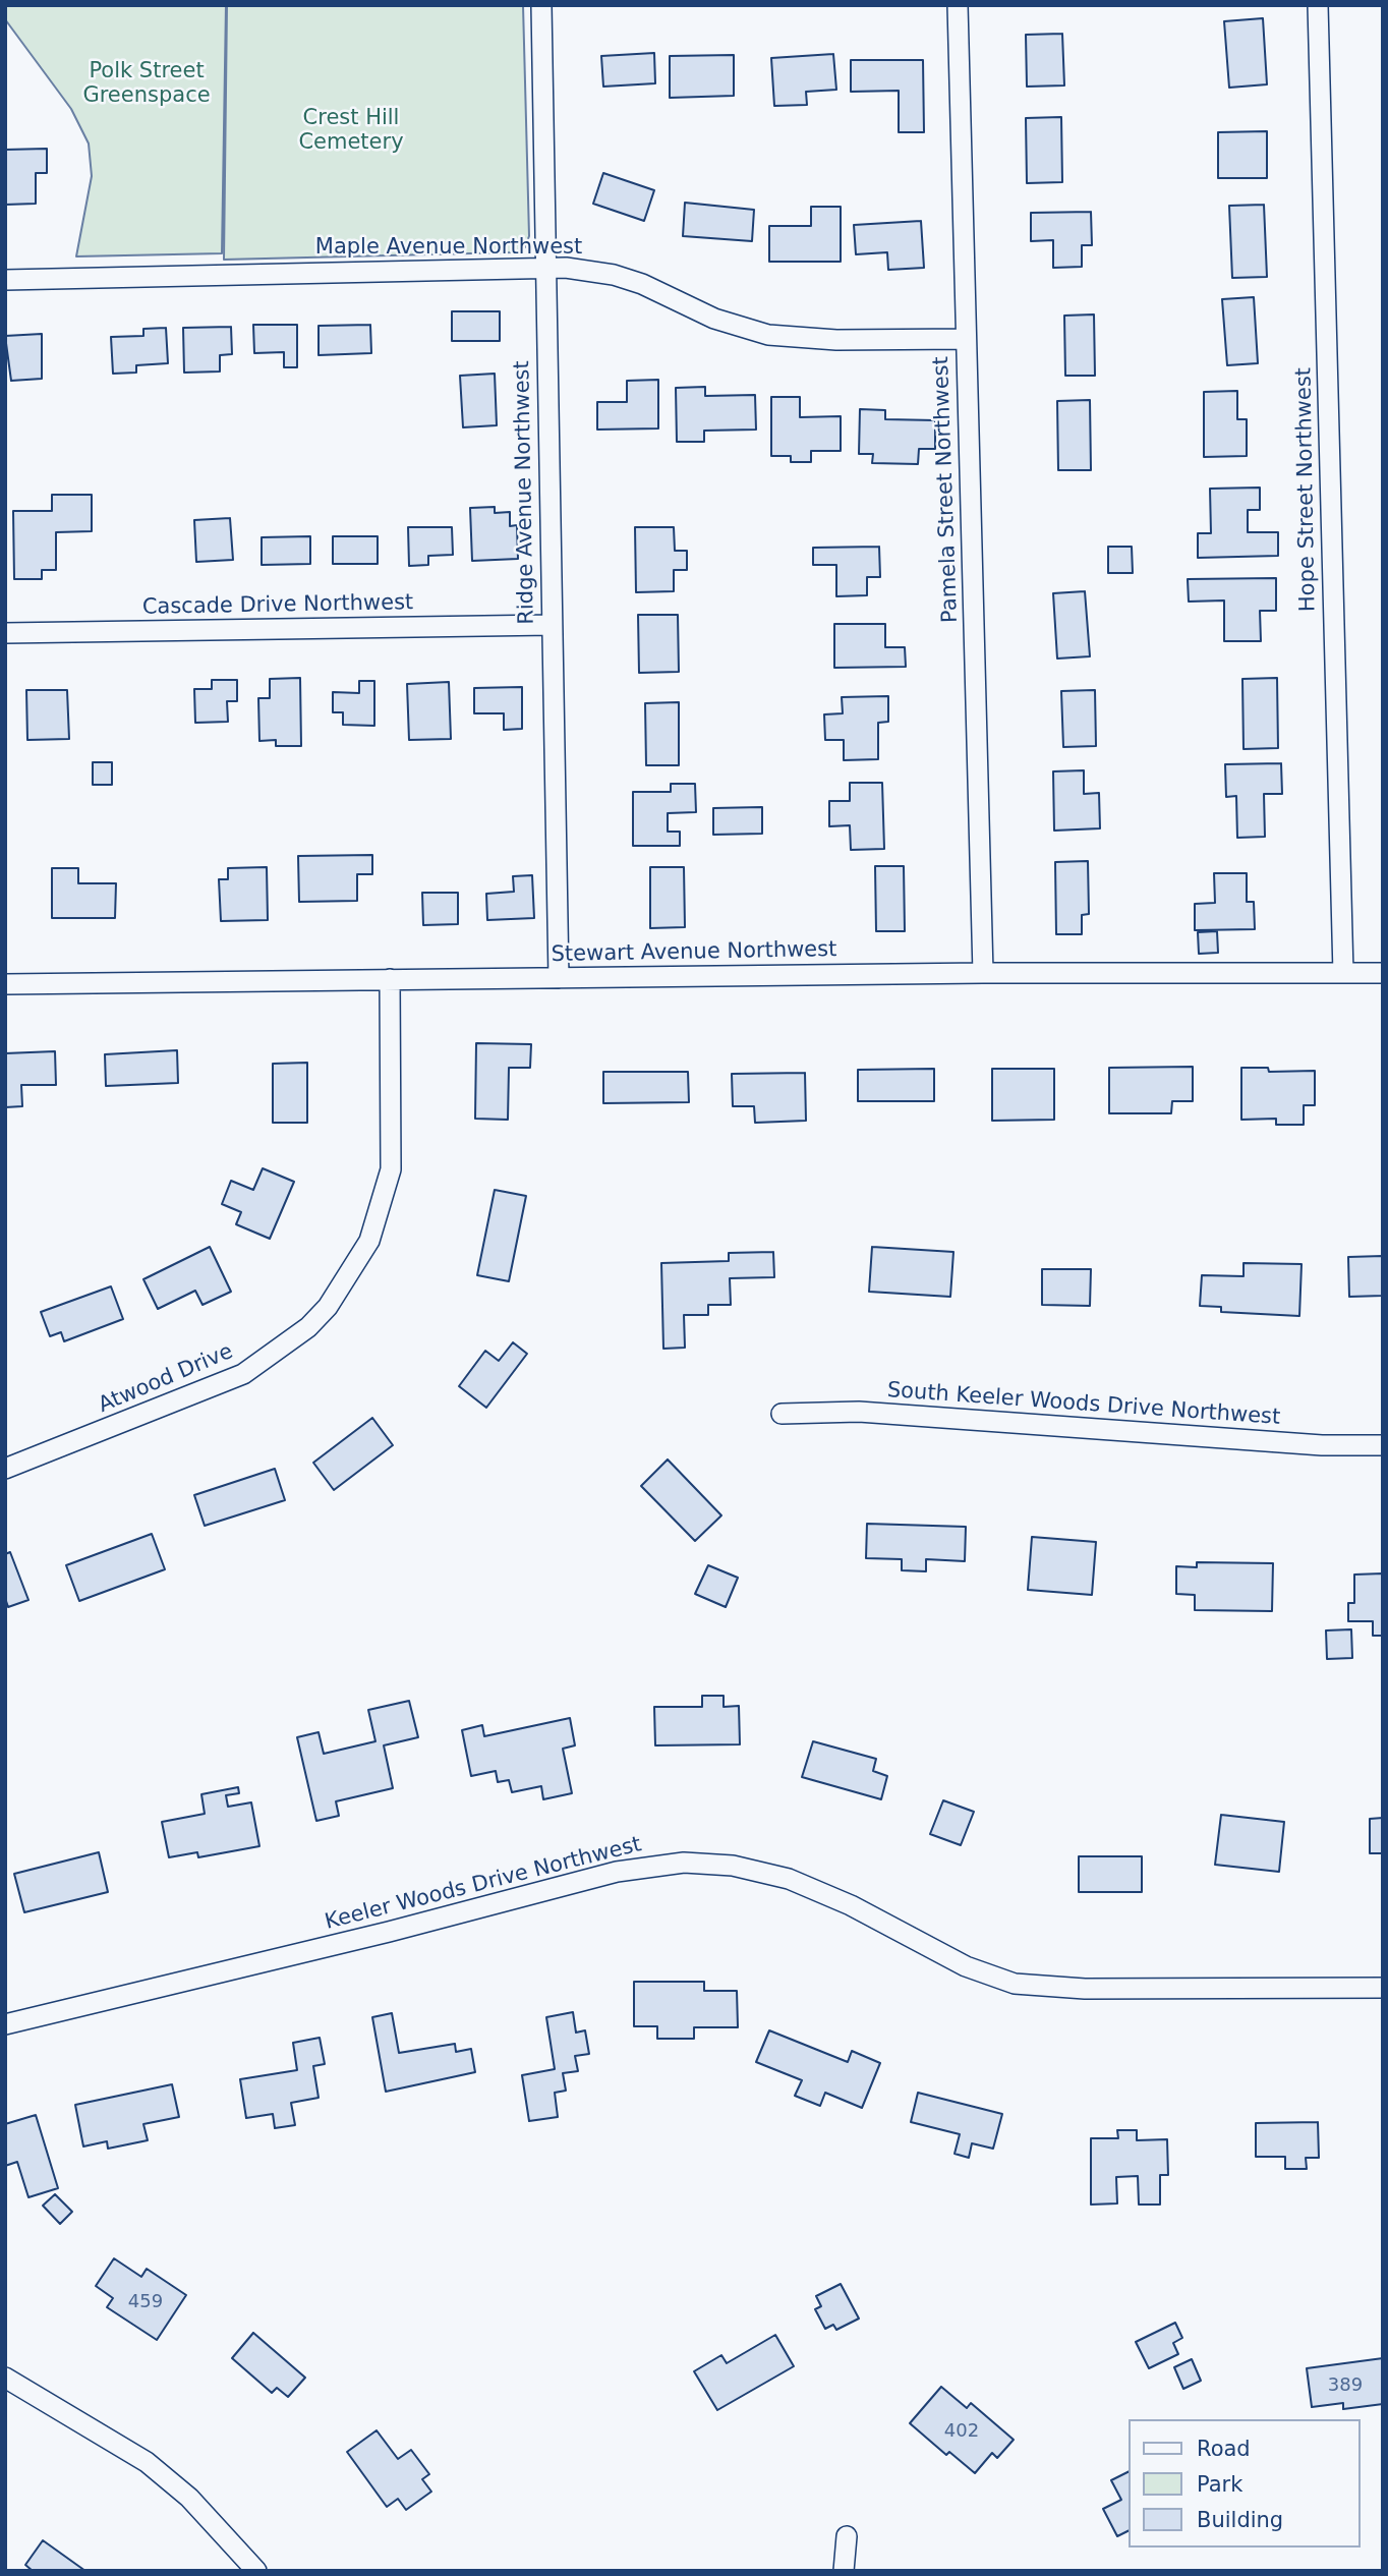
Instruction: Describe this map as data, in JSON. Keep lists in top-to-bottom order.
{
  "streets": {
    "street": [
      "Maple Avenue Northwest",
      "Pamela Street Northwest",
      "Hope Street Northwest",
      "Ridge Avenue Northwest",
      "Cascade Drive Northwest",
      "Stewart Avenue Northwest",
      "Atwood Drive",
      "South Keeler Woods Drive Northwest",
      "Keeler Woods Drive Northwest"
    ]
  },
  "crossings": [
    ["Maple Avenue Northwest", "Pamela Street Northwest"],
    ["Maple Avenue Northwest", "Ridge Avenue Northwest"],
    ["Pamela Street Northwest", "Stewart Avenue Northwest"],
    ["Hope Street Northwest", "Stewart Avenue Northwest"],
    ["Ridge Avenue Northwest", "Cascade Drive Northwest"],
    ["Ridge Avenue Northwest", "Stewart Avenue Northwest"],
    ["Stewart Avenue Northwest", "Atwood Drive"]
  ],
  "parks": ["Polk Street Greenspace", "Crest Hill Cemetery"],
  "house_numbers": ["459", "389", "402"],
  "legend": ["Road", "Park", "Building"]
}
